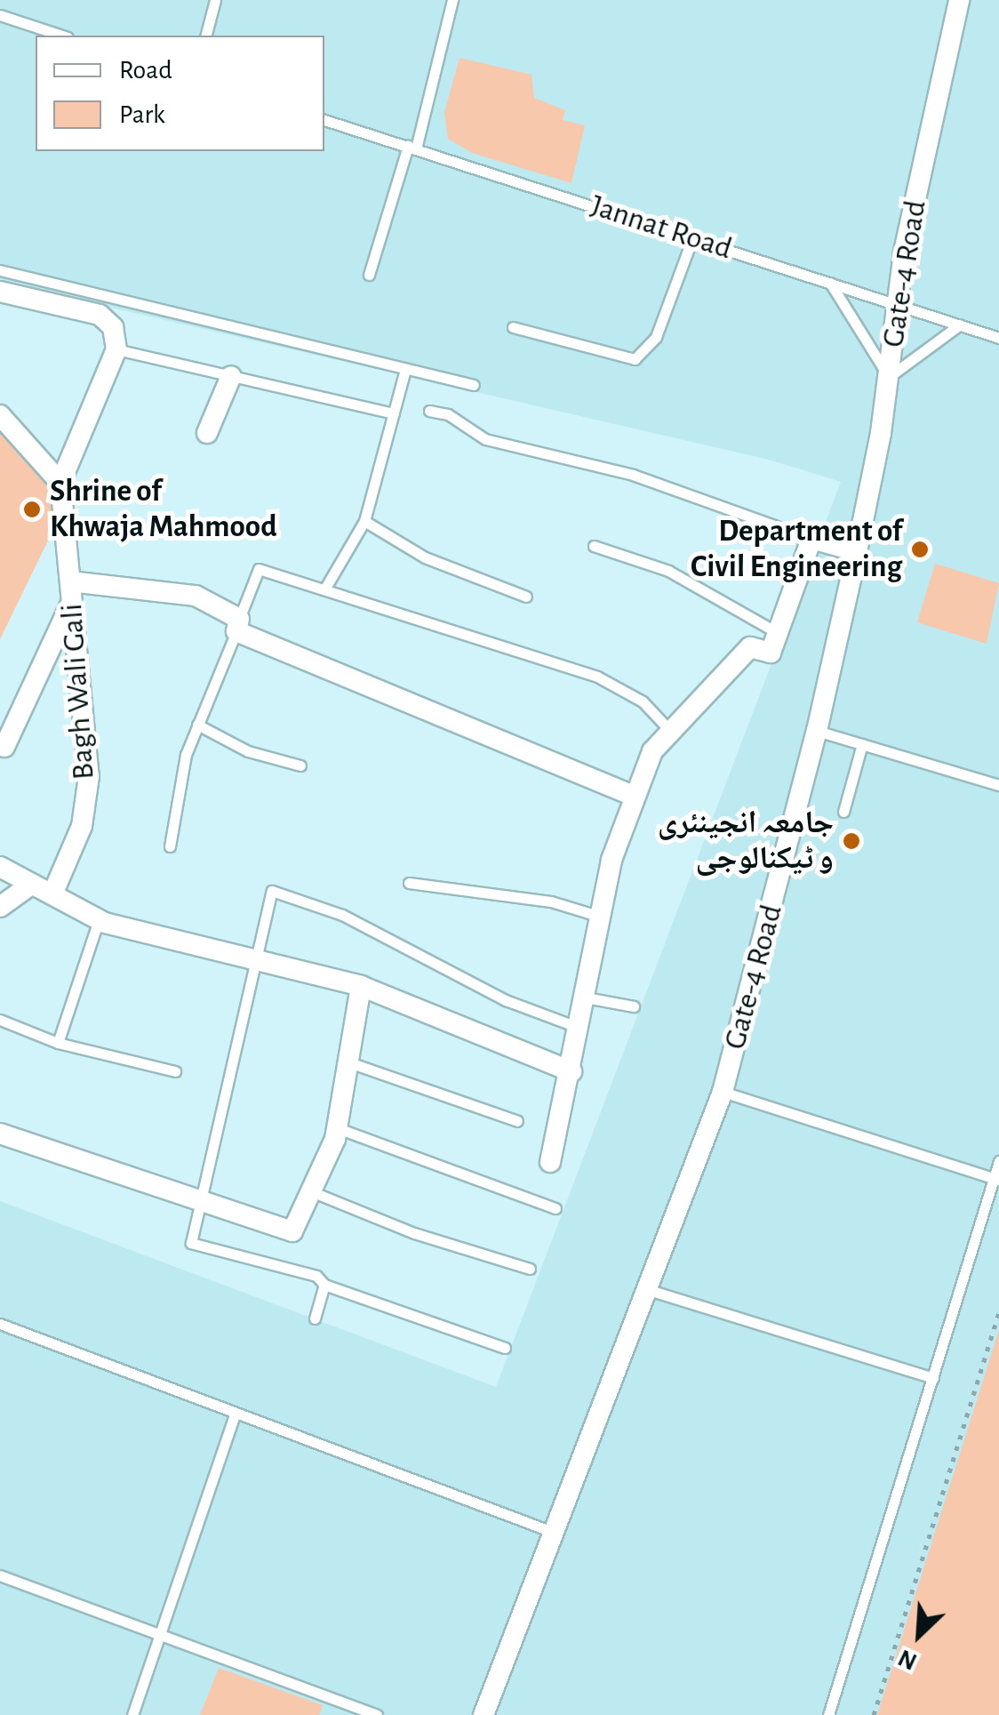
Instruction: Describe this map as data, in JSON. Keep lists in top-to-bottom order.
{
  "streets": {
    "street": ["Gate-4 Road", "Bagh Wali Gali"],
    "lane": ["Jannat Road"]
  },
  "crossings": [
    ["Jannat Road", "Gate-4 Road"]
  ],
  "places": ["Shrine of Khwaja Mahmood", "Department of Civil Engineering", "جامعہ انجینئری و ٹیکنالوجی"],
  "legend": ["Road", "Park"],
  "north": "bottom left"
}
